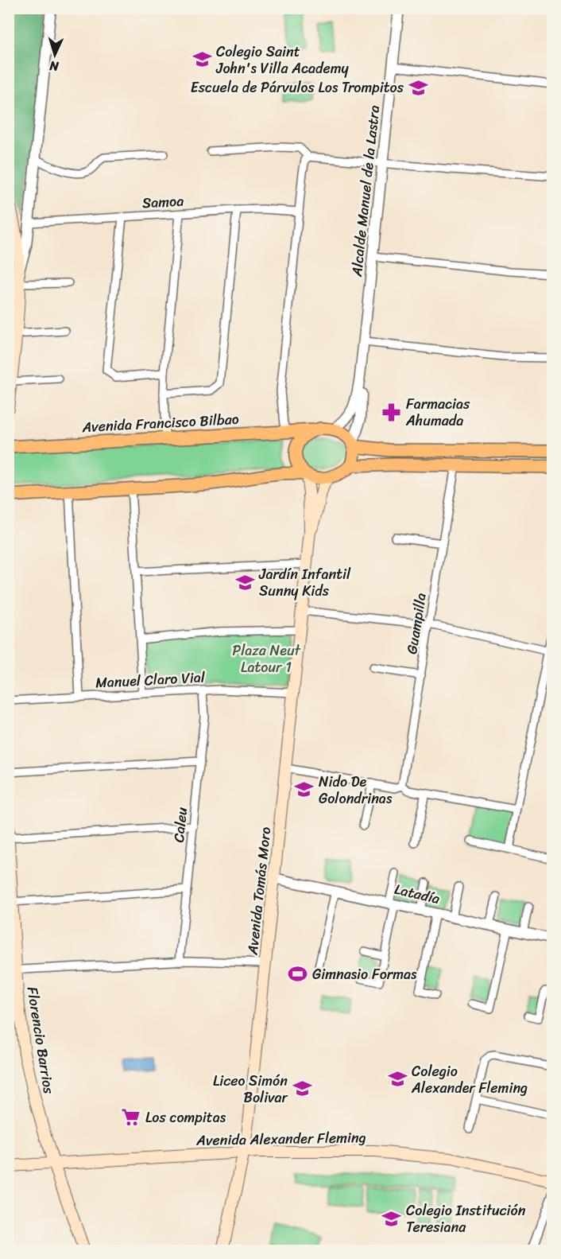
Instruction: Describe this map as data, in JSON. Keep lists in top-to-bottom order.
{
  "streets": {
    "main road": [
      "Avenida Francisco Bilbao",
      "Avenida Tomás Moro",
      "Florencio Barrios",
      "Avenida Alexander Fleming"
    ],
    "street": [
      "Alcalde Manuel de la Lastra",
      "Samoa",
      "Guampilla",
      "Manuel Claro Vial",
      "Caleu",
      "Latadía"
    ]
  },
  "crossings": [
    ["Alcalde Manuel de la Lastra", "Avenida Francisco Bilbao"],
    ["Alcalde Manuel de la Lastra", "Avenida Tomás Moro"],
    ["Avenida Francisco Bilbao", "Avenida Tomás Moro"],
    ["Manuel Claro Vial", "Caleu"],
    ["Manuel Claro Vial", "Avenida Tomás Moro"],
    ["Avenida Tomás Moro", "Latadía"],
    ["Avenida Tomás Moro", "Avenida Alexander Fleming"],
    ["Florencio Barrios", "Avenida Alexander Fleming"]
  ],
  "parks": ["Plaza Neut Latour 1"],
  "places": {
    "school or university": [
      "Colegio Saint John's Villa Academy",
      "Escuela de Párvulos Los Trompitos",
      "Jardín Infantil Sunny Kids",
      "Nido De Golondrinas",
      "Colegio Alexander Fleming",
      "Liceo Simón Bolivar",
      "Colegio Institución Teresiana"
    ],
    "pharmacy": ["Farmacias Ahumada"],
    "sports": ["Gimnasio Formas"],
    "supermarket": ["Los compitas"]
  },
  "north": "bottom"
}
